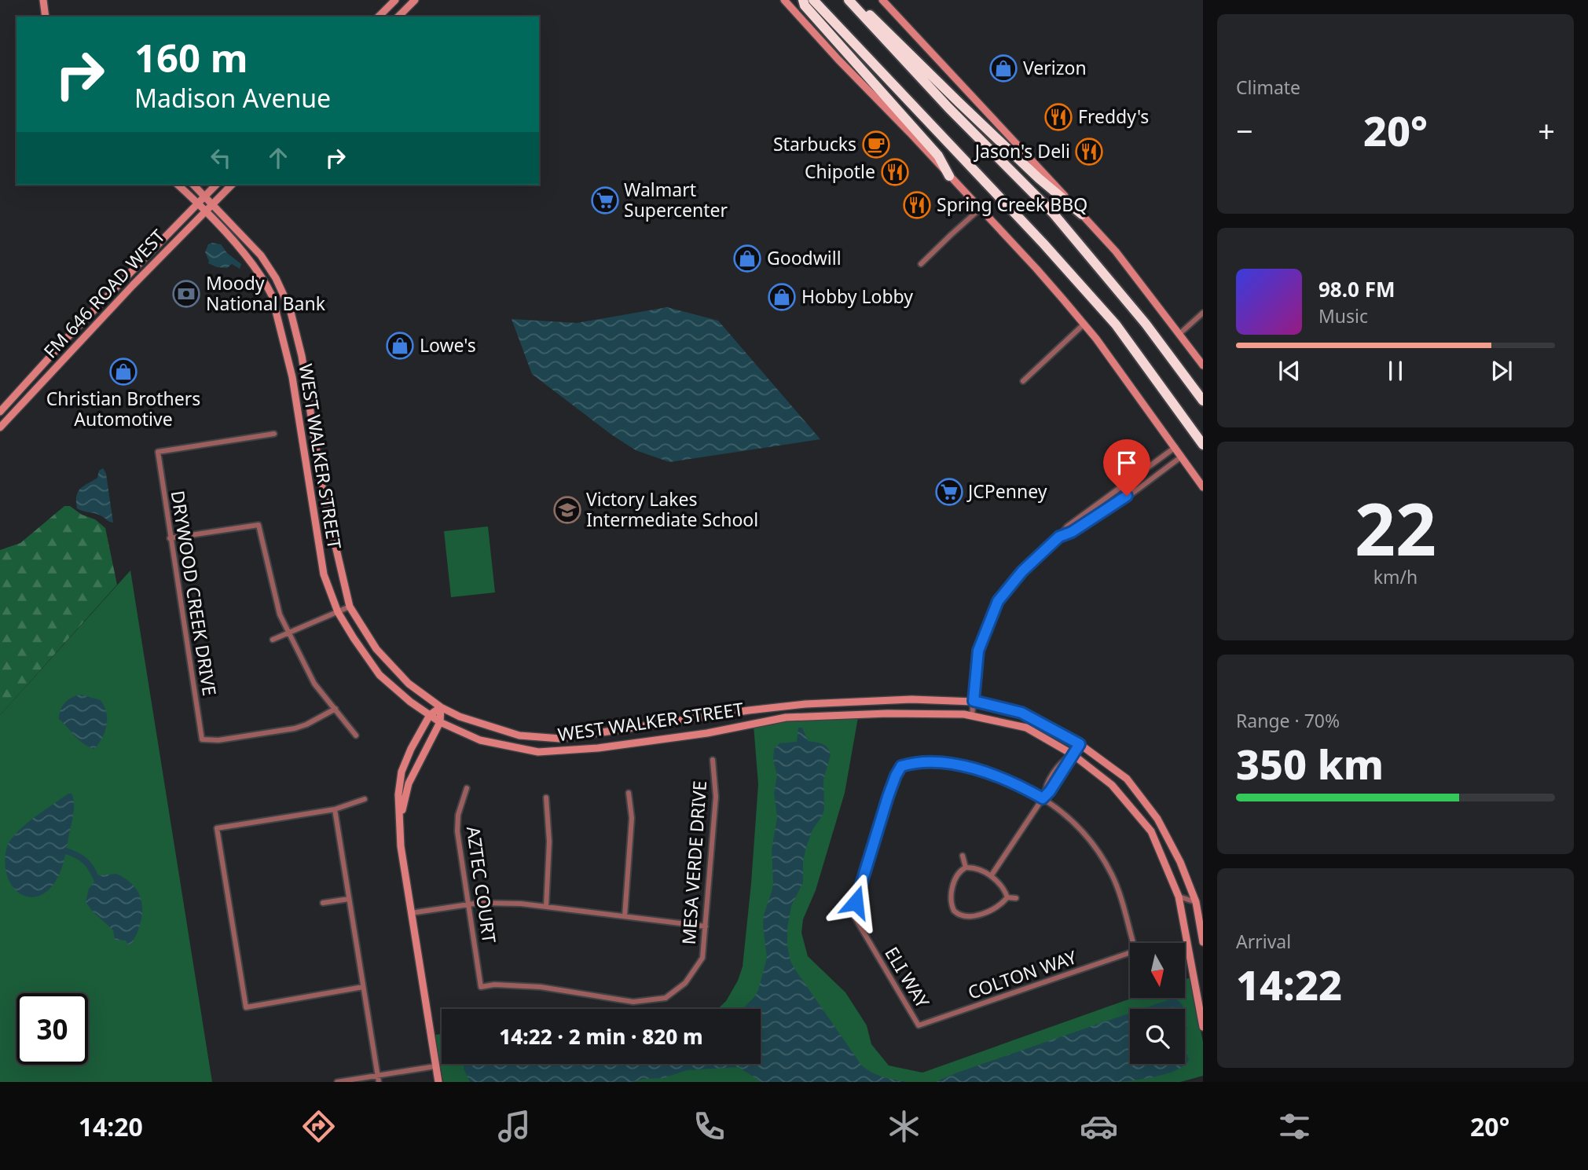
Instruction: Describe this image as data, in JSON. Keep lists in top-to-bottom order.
{
  "streets": {
    "street": [
      "FM 646 ROAD WEST",
      "WEST WALKER STREET",
      "DRYWOOD CREEK DRIVE",
      "MESA VERDE DRIVE",
      "AZTEC COURT",
      "COLTON WAY",
      "ELI WAY"
    ]
  },
  "crossings": [
    ["FM 646 ROAD WEST", "WEST WALKER STREET"],
    ["MESA VERDE DRIVE", "AZTEC COURT"],
    ["COLTON WAY", "ELI WAY"]
  ],
  "places": {
    "shop": [
      "Verizon",
      "Goodwill",
      "Hobby Lobby",
      "Lowe's",
      "Christian Brothers Automotive"
    ],
    "restaurant": [
      "Freddy's",
      "Jason's Deli",
      "Chipotle",
      "Spring Creek BBQ"
    ],
    "cafe": ["Starbucks"],
    "supermarket": ["Walmart Supercenter", "JCPenney"],
    "bank": ["Moody National Bank"],
    "school or university": ["Victory Lakes Intermediate School"]
  },
  "north": "bottom",
  "page": {
    "tile": [
      "Climate",
      ["22", "km/h"],
      ["Range · 70%", "350 km"],
      ["Arrival", "14:22"]
    ],
    "turn": ["160 m", "Madison Avenue"],
    "heat": ["−", "20°", "+"],
    "song": ["98.0 FM", "Music"],
    "limit": "30",
    "trip": "14:22 · 2 min · 820 m",
    "tabs": ["14:20", "20°"]
  }
}
